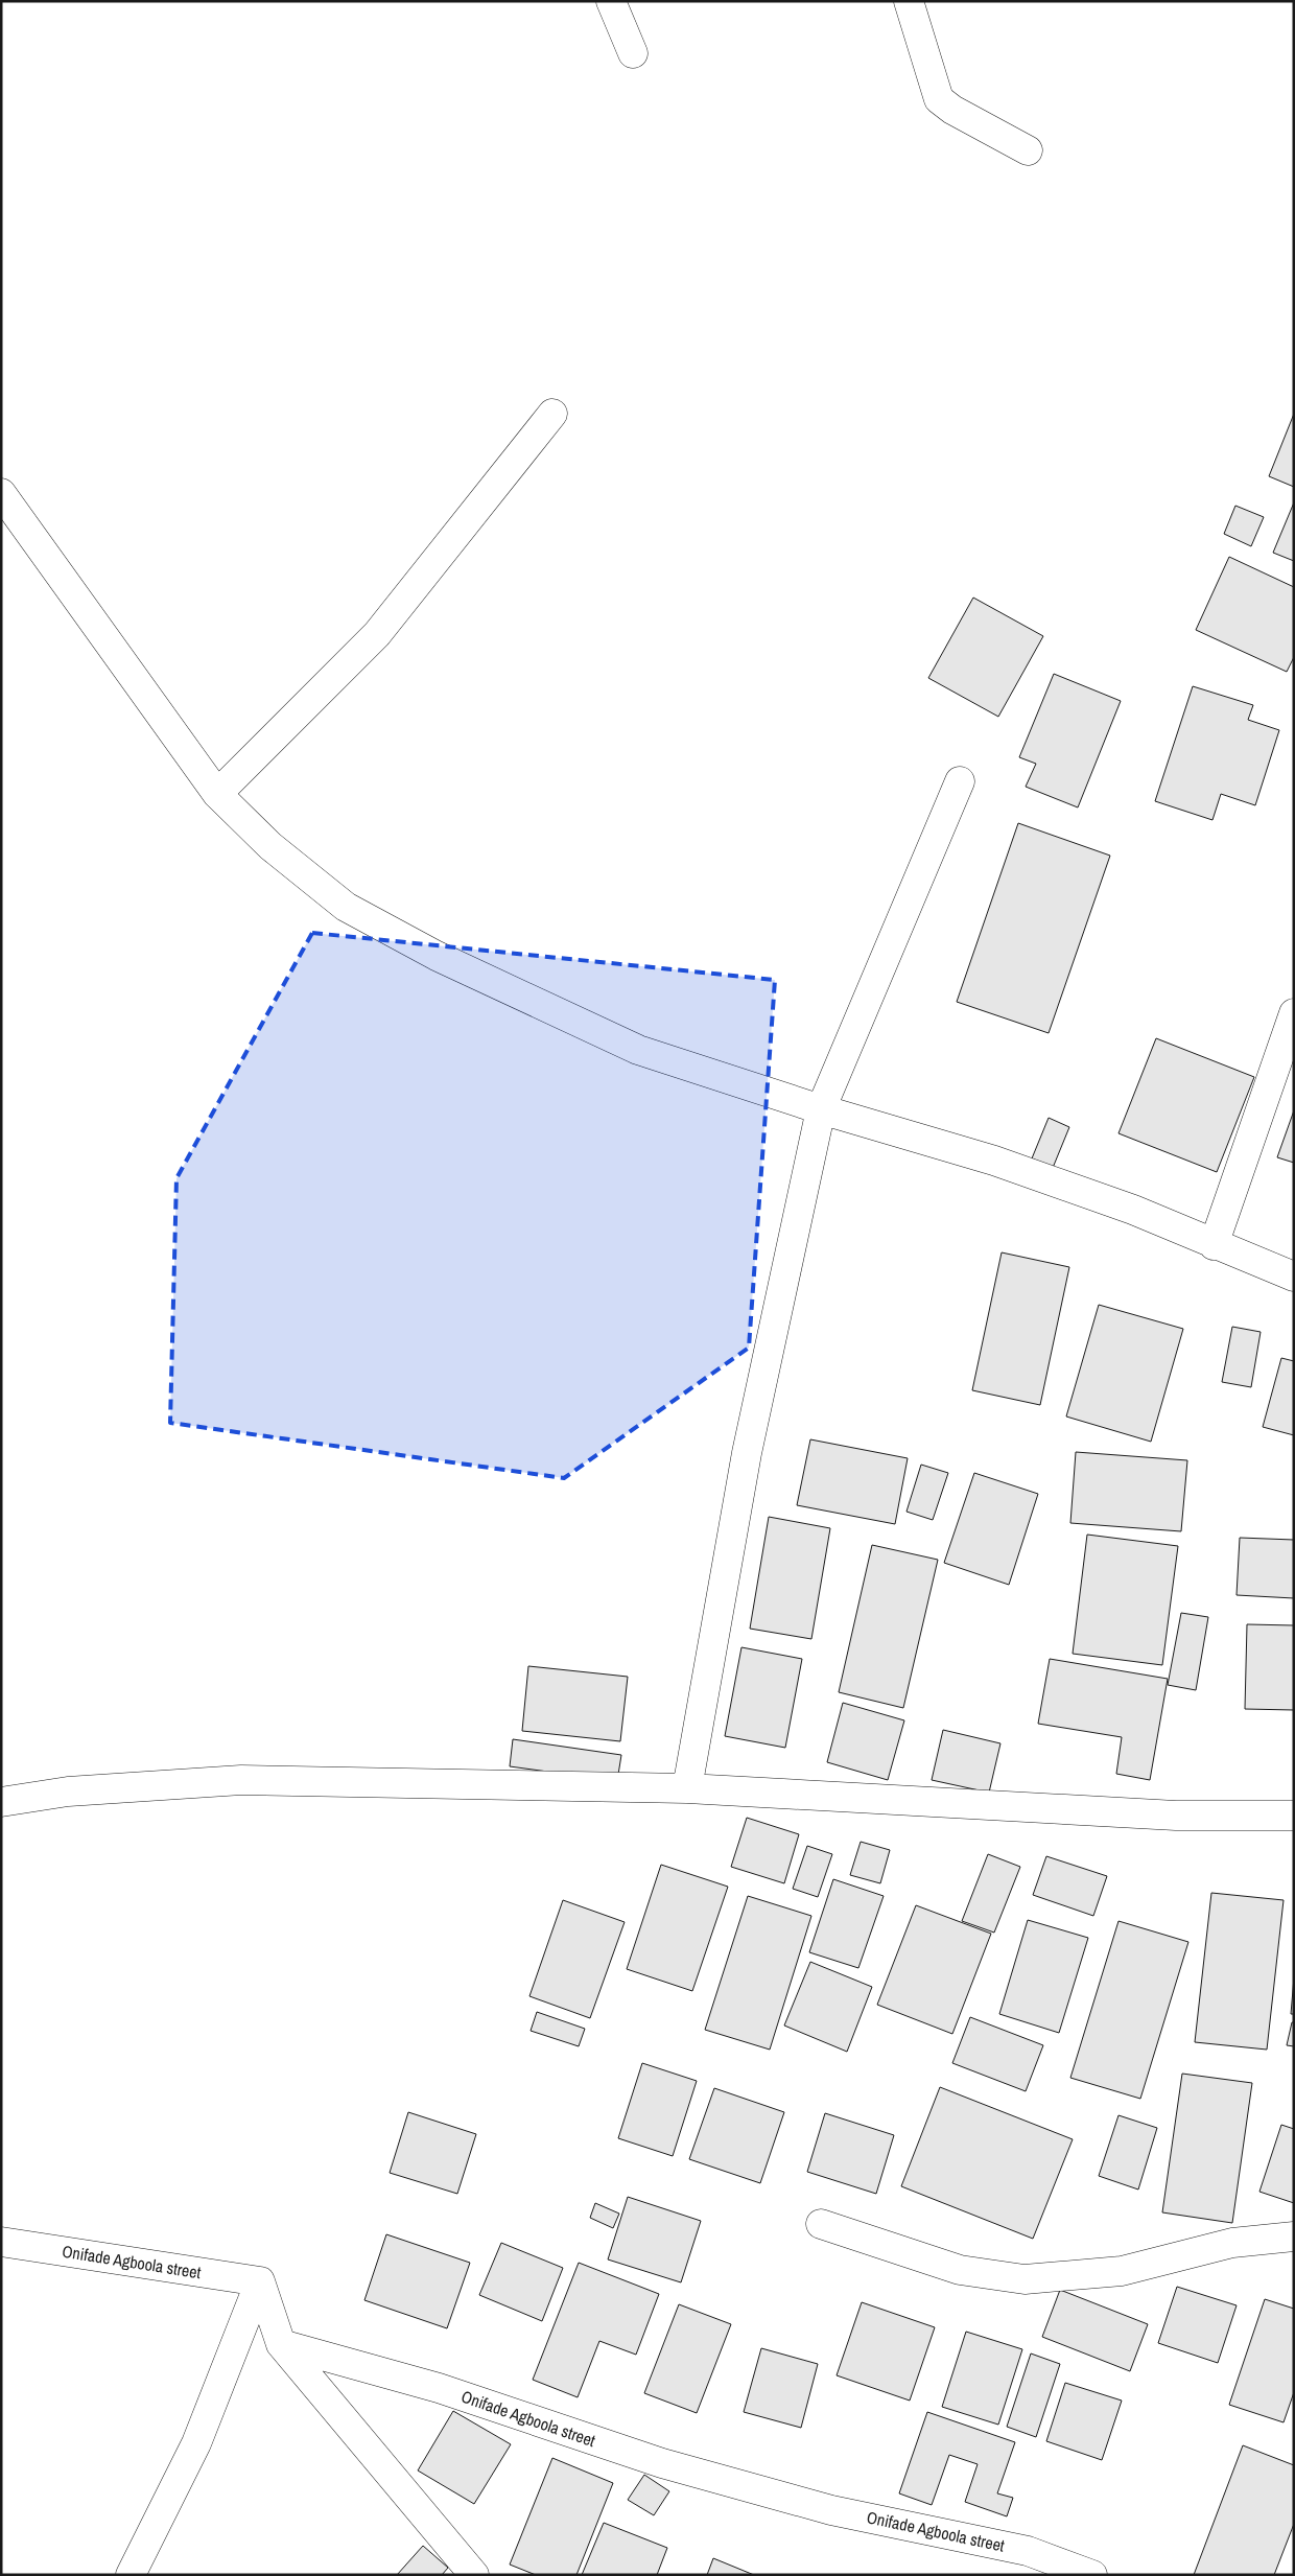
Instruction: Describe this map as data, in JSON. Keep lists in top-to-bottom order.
{
  "streets": {
    "street": ["Onifade Agboola street"]
  }
}
